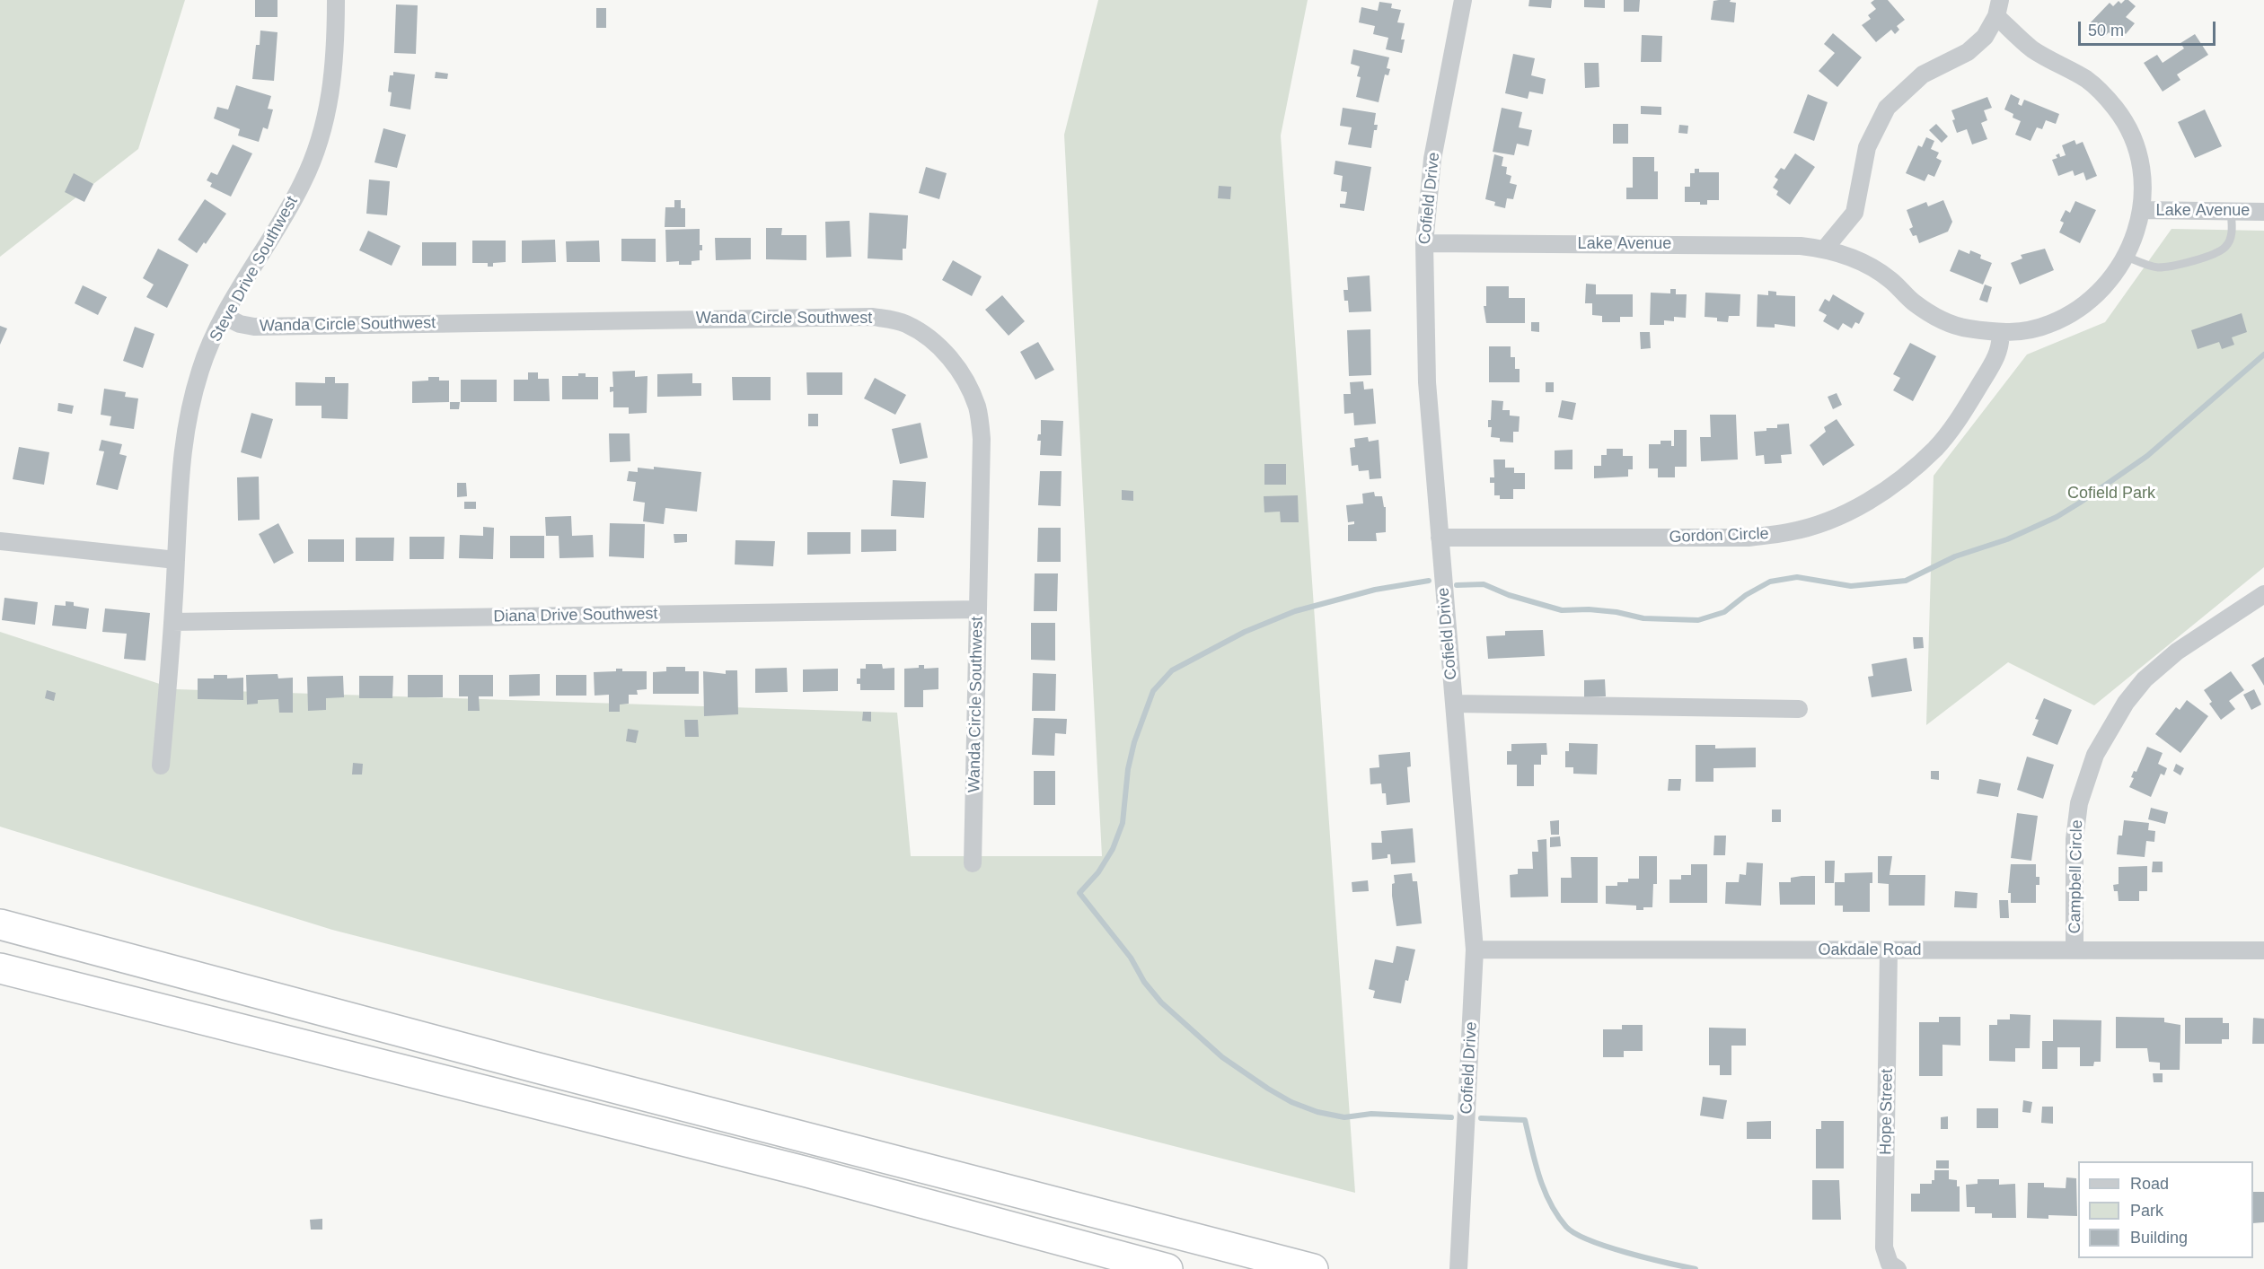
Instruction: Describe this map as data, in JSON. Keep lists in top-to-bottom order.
{
  "streets": {
    "street": [
      "Cofield Drive",
      "Lake Avenue",
      "Steve Drive Southwest",
      "Wanda Circle Southwest",
      "Gordon Circle",
      "Diana Drive Southwest",
      "Campbell Circle",
      "Oakdale Road",
      "Hope Street"
    ]
  },
  "crossings": [
    ["Cofield Drive", "Lake Avenue"],
    ["Cofield Drive", "Gordon Circle"],
    ["Cofield Drive", "Oakdale Road"],
    ["Lake Avenue", "Gordon Circle"],
    ["Steve Drive Southwest", "Wanda Circle Southwest"],
    ["Steve Drive Southwest", "Diana Drive Southwest"],
    ["Wanda Circle Southwest", "Diana Drive Southwest"],
    ["Campbell Circle", "Oakdale Road"],
    ["Oakdale Road", "Hope Street"]
  ],
  "parks": ["Cofield Park"],
  "legend": ["Road", "Park", "Building"],
  "scale_bar": "50 m"
}
